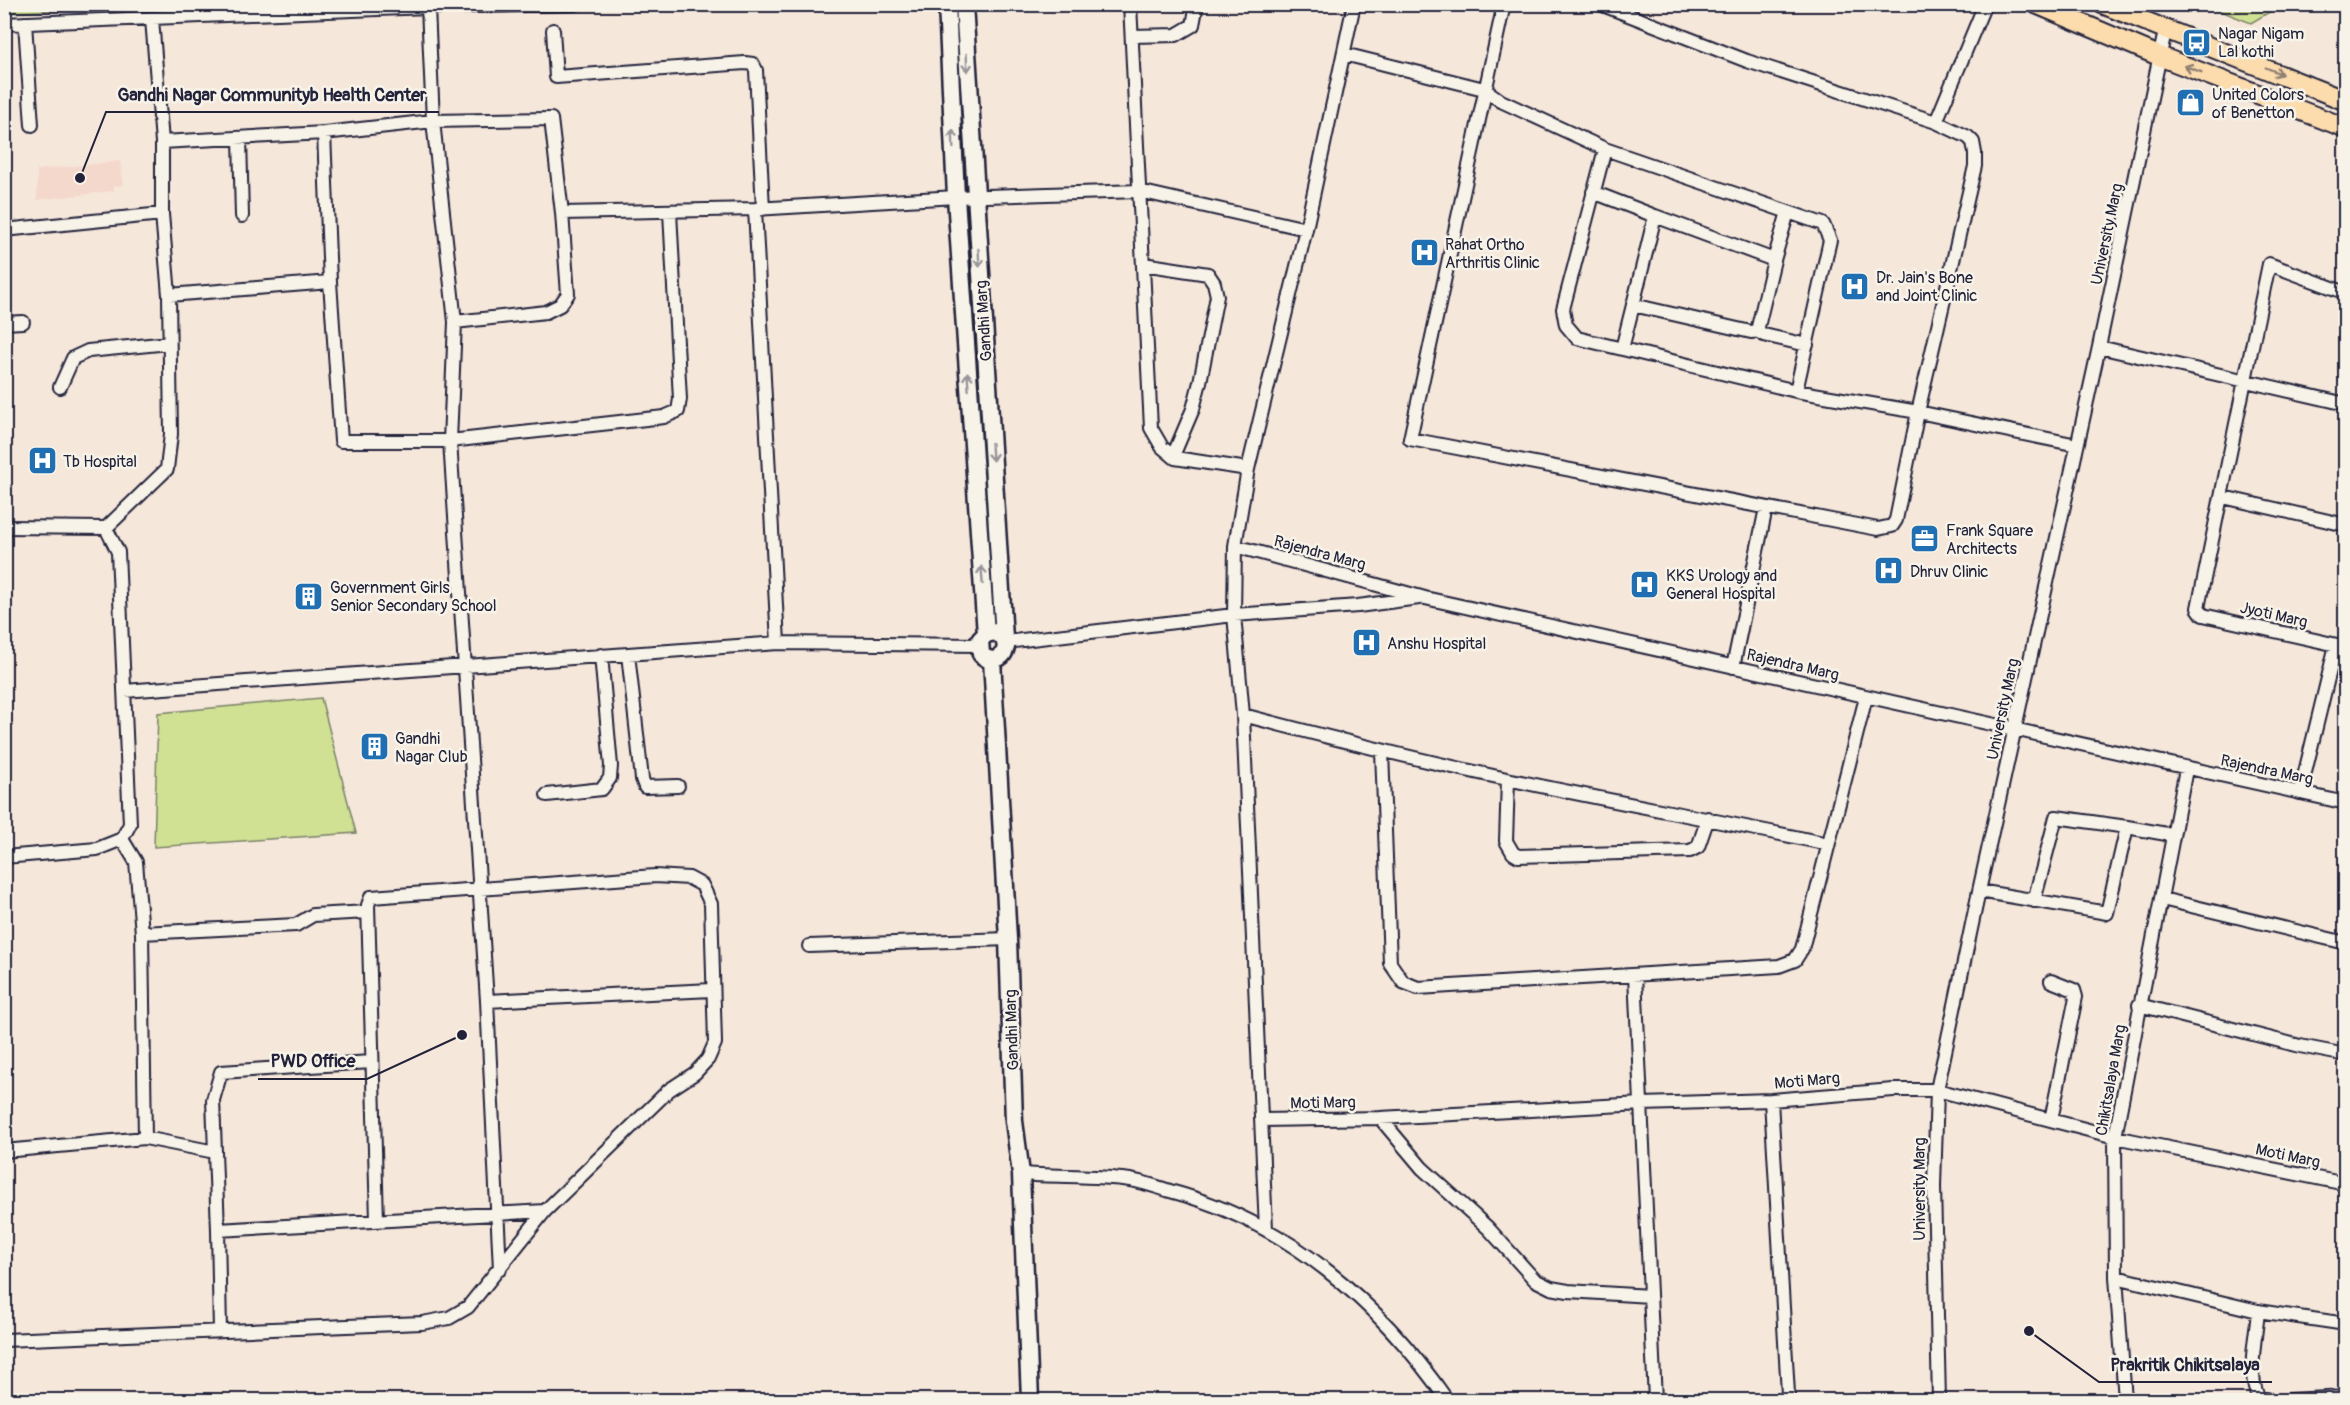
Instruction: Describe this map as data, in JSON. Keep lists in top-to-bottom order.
{
  "streets": {
    "main road": ["Gandhi Marg"],
    "street": [
      "University Marg",
      "Rajendra Marg",
      "Jyoti Marg",
      "Moti Marg",
      "Chikitsalaya Marg"
    ]
  },
  "crossings": [
    ["University Marg", "Rajendra Marg"],
    ["University Marg", "Moti Marg"],
    ["Rajendra Marg", "Chikitsalaya Marg"],
    ["Moti Marg", "Chikitsalaya Marg"]
  ],
  "places": {
    "bus stop": ["Nagar Nigam Lal kothi"],
    "shop": ["United Colors of Benetton"],
    "other": ["Gandhi Nagar Communityb Health Center", "PWD Office", "Prakritik Chikitsalaya"],
    "hospital": [
      "Rahat Ortho Arthritis Clinic",
      "Dr. Jain's Bone and Joint Clinic",
      "Tb Hospital",
      "Dhruv Clinic",
      "KKS Urology and General Hospital",
      "Anshu Hospital"
    ],
    "office": ["Frank Square Architects"],
    "building": ["Government Girls Senior Secondary School", "Gandhi Nagar Club"]
  }
}
